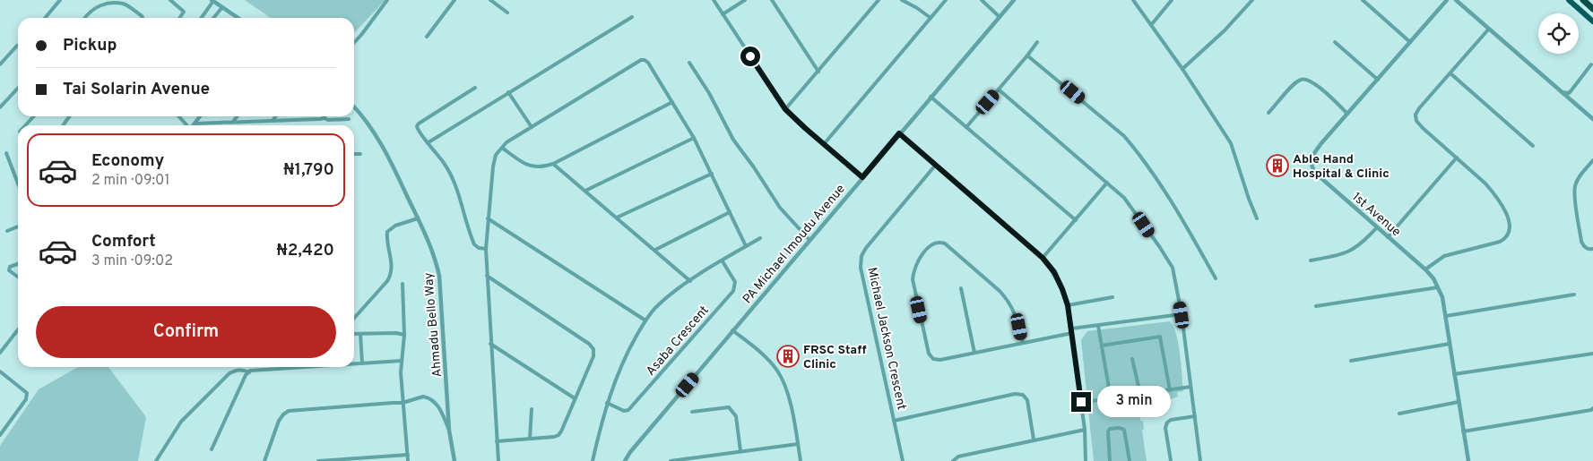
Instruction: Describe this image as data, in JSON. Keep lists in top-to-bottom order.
{
  "streets": {
    "street": [
      "1st Avenue",
      "PA Michael Imoudu Avenue",
      "Ahmadu Bello Way",
      "Michael Jackson Crescent",
      "Asaba Crescent"
    ]
  },
  "places": {
    "building": ["Able Hand Hospital & Clinic", "FRSC Staff Clinic"]
  },
  "page": {
    "banner": ["Pickup", "Tai Solarin Avenue"],
    "list": [
      {
        "name": "Economy",
        "note": "2 min · 09:01",
        "value": "₦1,790"
      },
      {
        "name": "Comfort",
        "note": "3 min · 09:02",
        "value": "₦2,420"
      }
    ],
    "buttons": "Confirm",
    "bubble": "3 min"
  }
}
